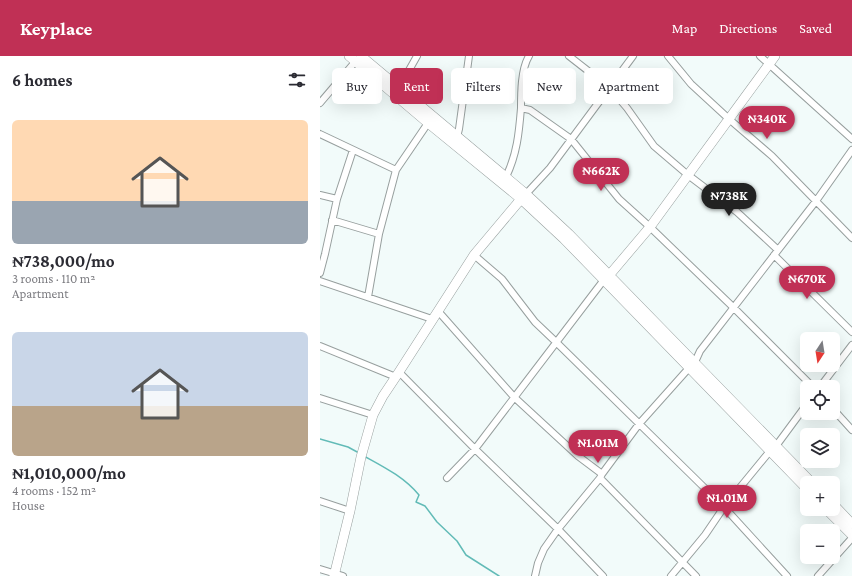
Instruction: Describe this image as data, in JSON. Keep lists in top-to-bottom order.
{
  "north": "bottom",
  "page": {
    "header": "Keyplace",
    "nav": ["Map", "Directions", "Saved"],
    "heading": "6 homes",
    "chip": [
      "Buy",
      "Rent",
      "Filters",
      "New",
      "Apartment"
    ],
    "list": [
      {
        "name": "₦738,000/mo",
        "note": "3 rooms · 110 m² · Apartment"
      },
      {
        "name": "₦1,010,000/mo",
        "note": "4 rooms · 152 m² · House"
      }
    ],
    "price": [
      "₦340K",
      "₦662K",
      "₦738K",
      "₦670K",
      "₦1.01M",
      "₦1.01M"
    ],
    "map_buttons": ["+", "−"]
  }
}
